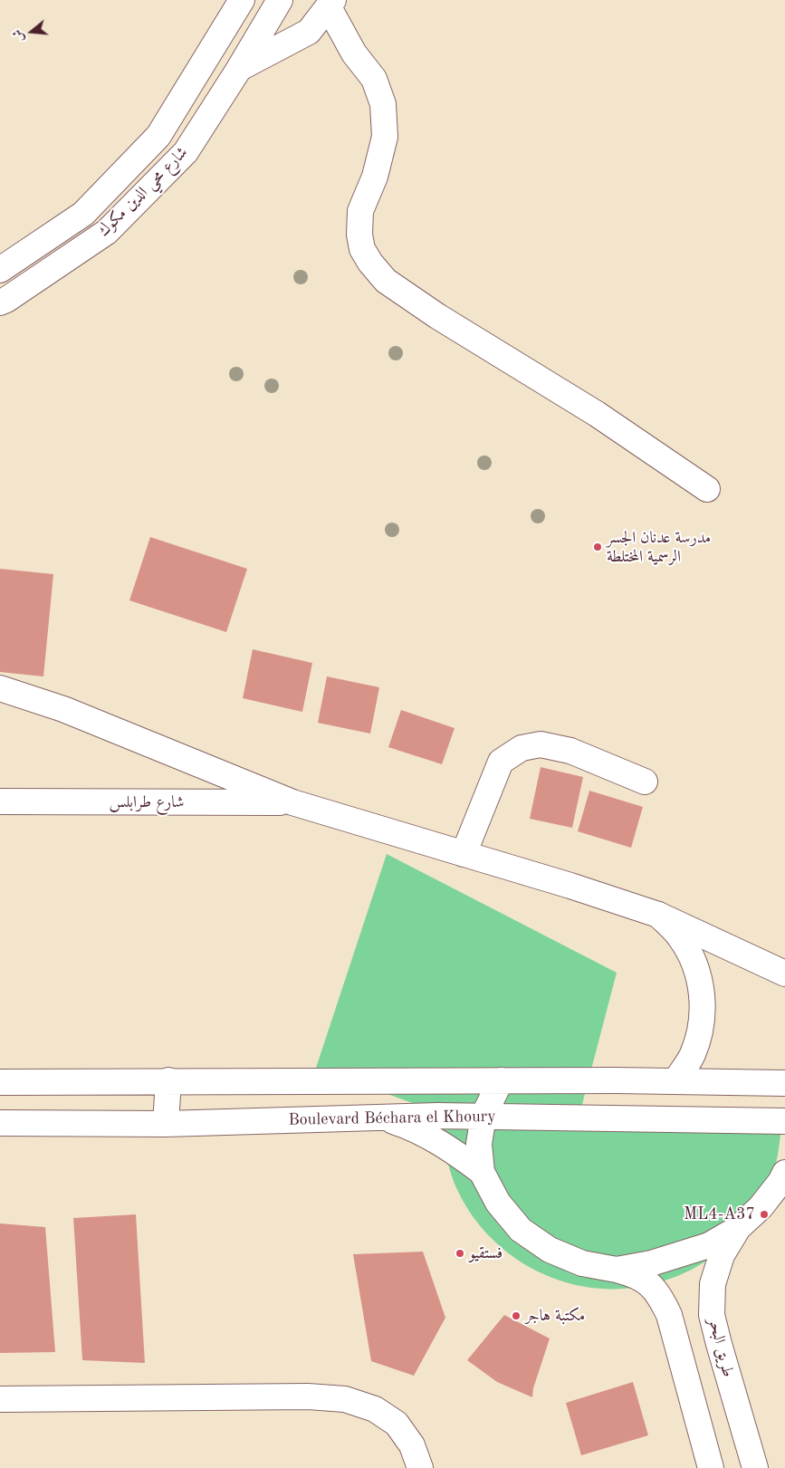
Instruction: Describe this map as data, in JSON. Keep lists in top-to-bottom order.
{
  "streets": {
    "main road": [
      "شارع محي الدين مكوك",
      "شارع طرابلس",
      "Boulevard Béchara el Khoury",
      "طريق البحر"
    ]
  },
  "crossings": [
    ["Boulevard Béchara el Khoury", "طريق البحر"]
  ],
  "places": [
    "مدرسة عدنان الجسر الرسمية المختلطة",
    "ML4-A37",
    "فستقيو",
    "مكتبة هاجر"
  ],
  "north": "left"
}
